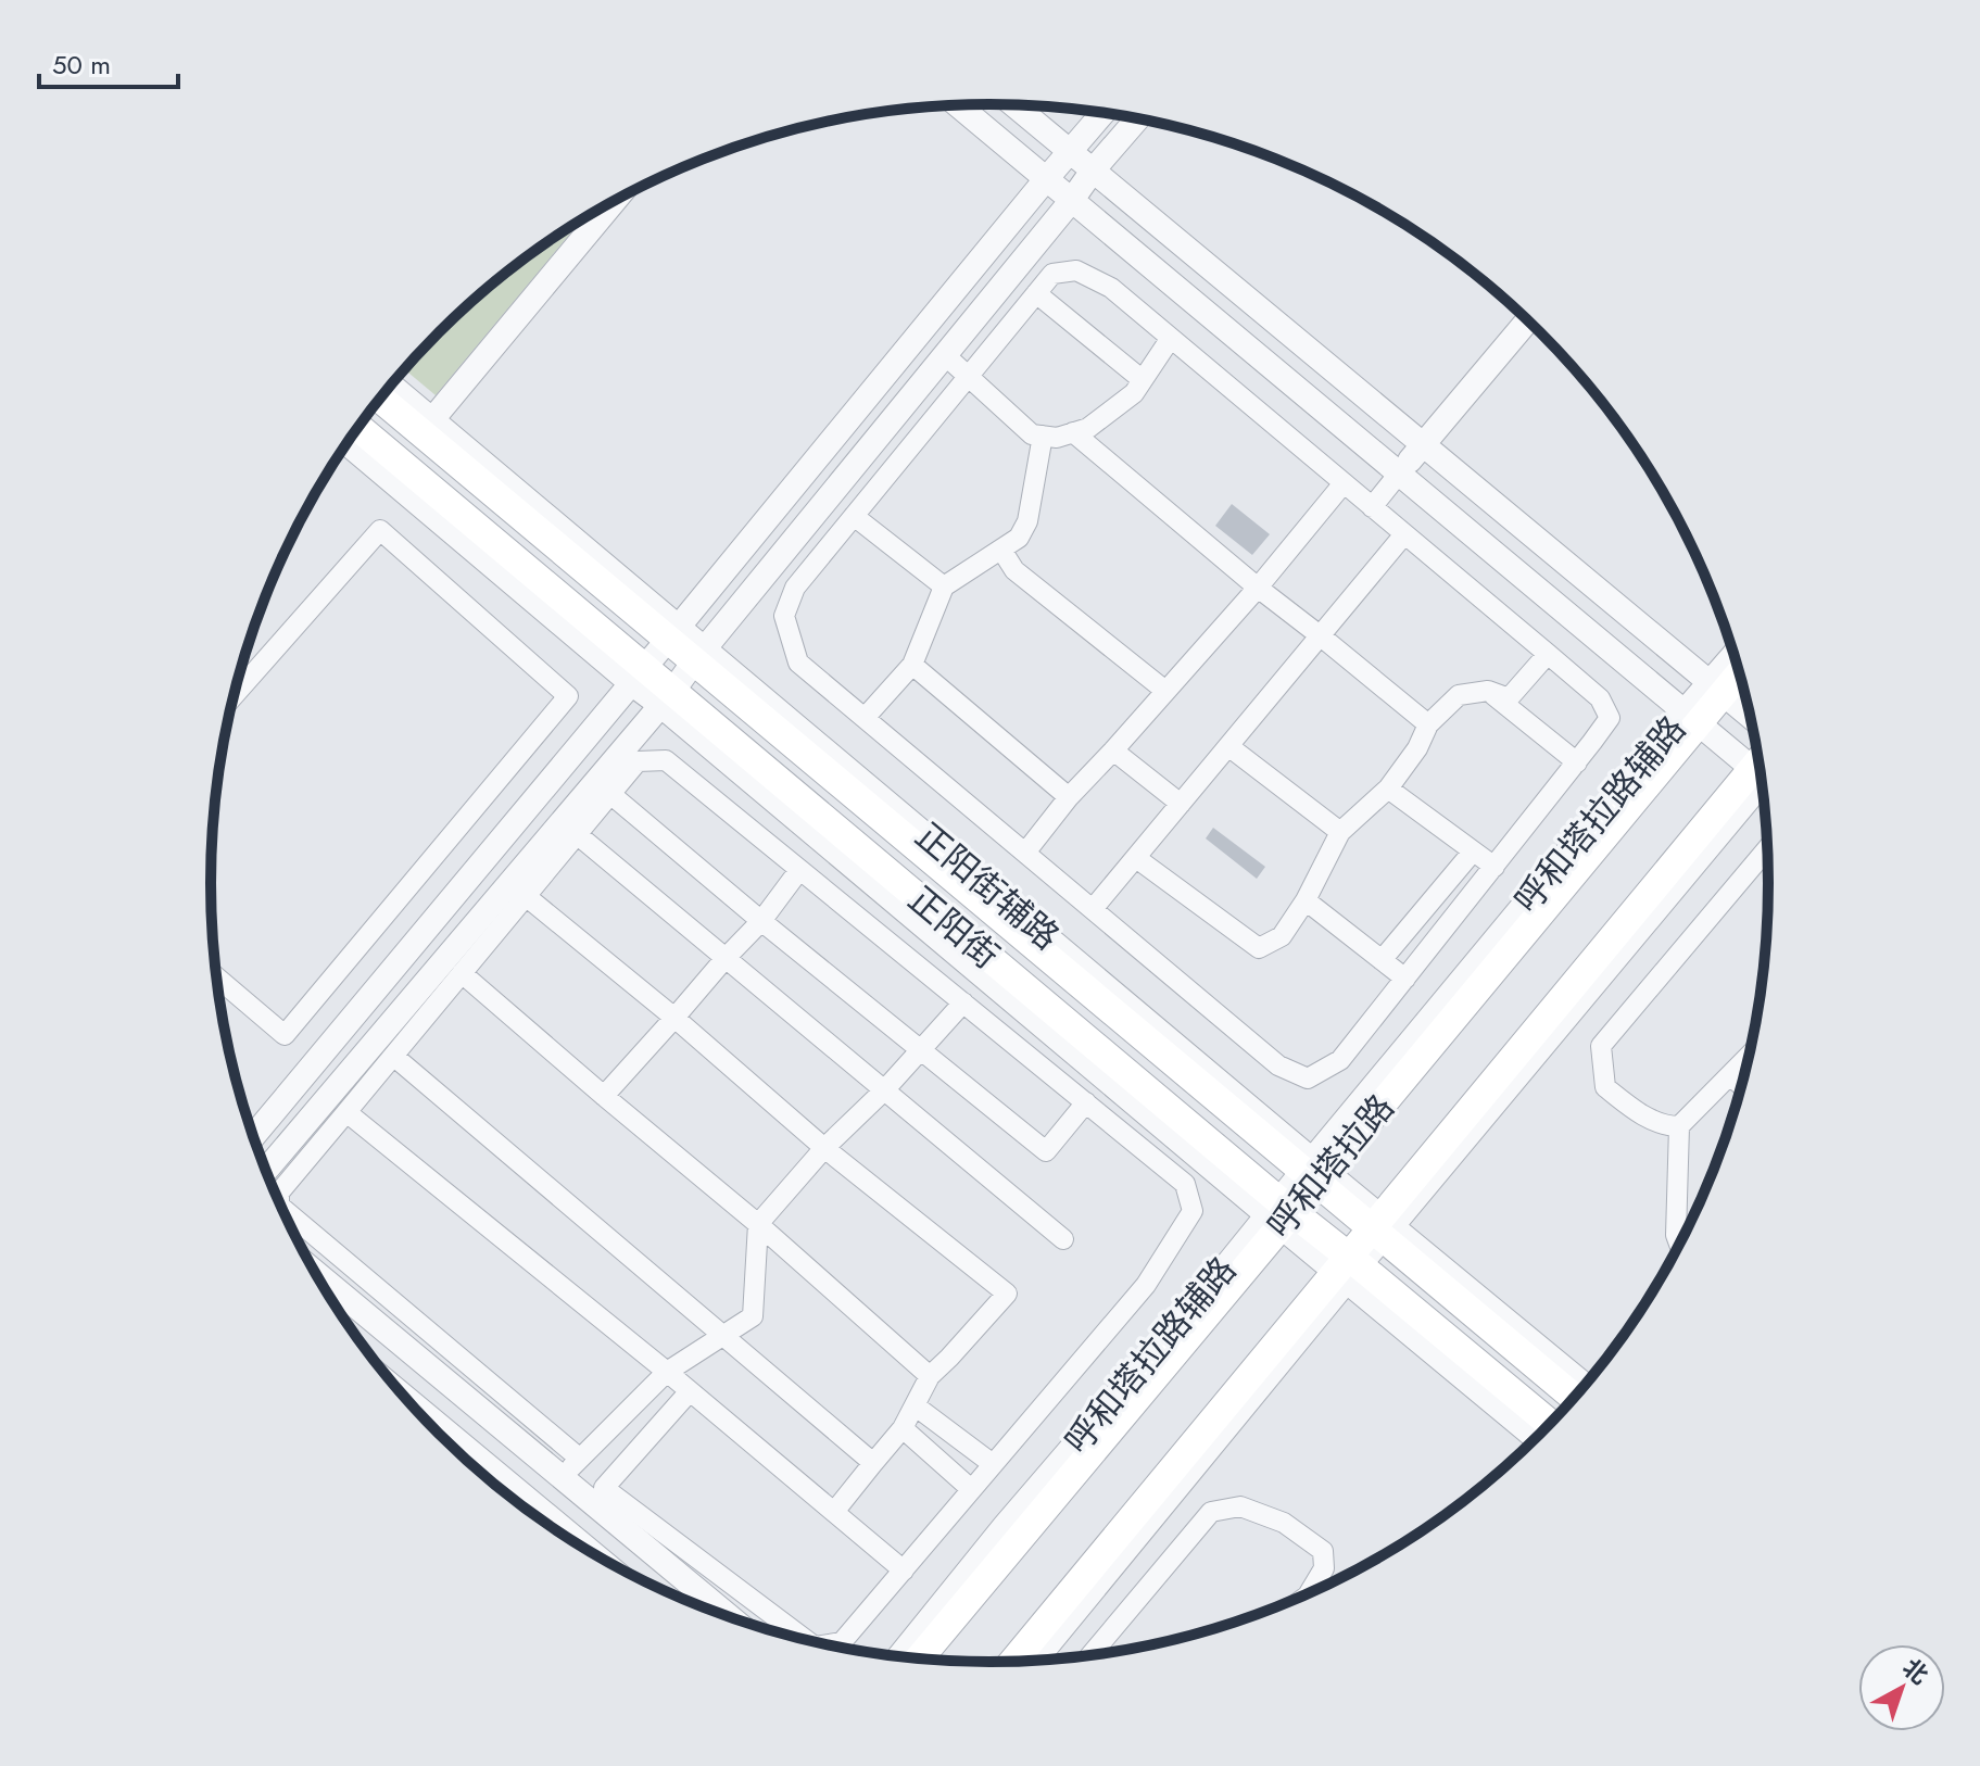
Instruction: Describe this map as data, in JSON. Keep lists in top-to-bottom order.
{
  "streets": {
    "main road": ["正阳街", "呼和塔拉路"],
    "street": ["呼和塔拉路辅路"]
  },
  "crossings": [
    ["呼和塔拉路辅路", "正阳街"],
    ["呼和塔拉路辅路", "呼和塔拉路"],
    ["正阳街", "呼和塔拉路"]
  ],
  "scale_bar": "50 m",
  "north": "top right"
}
